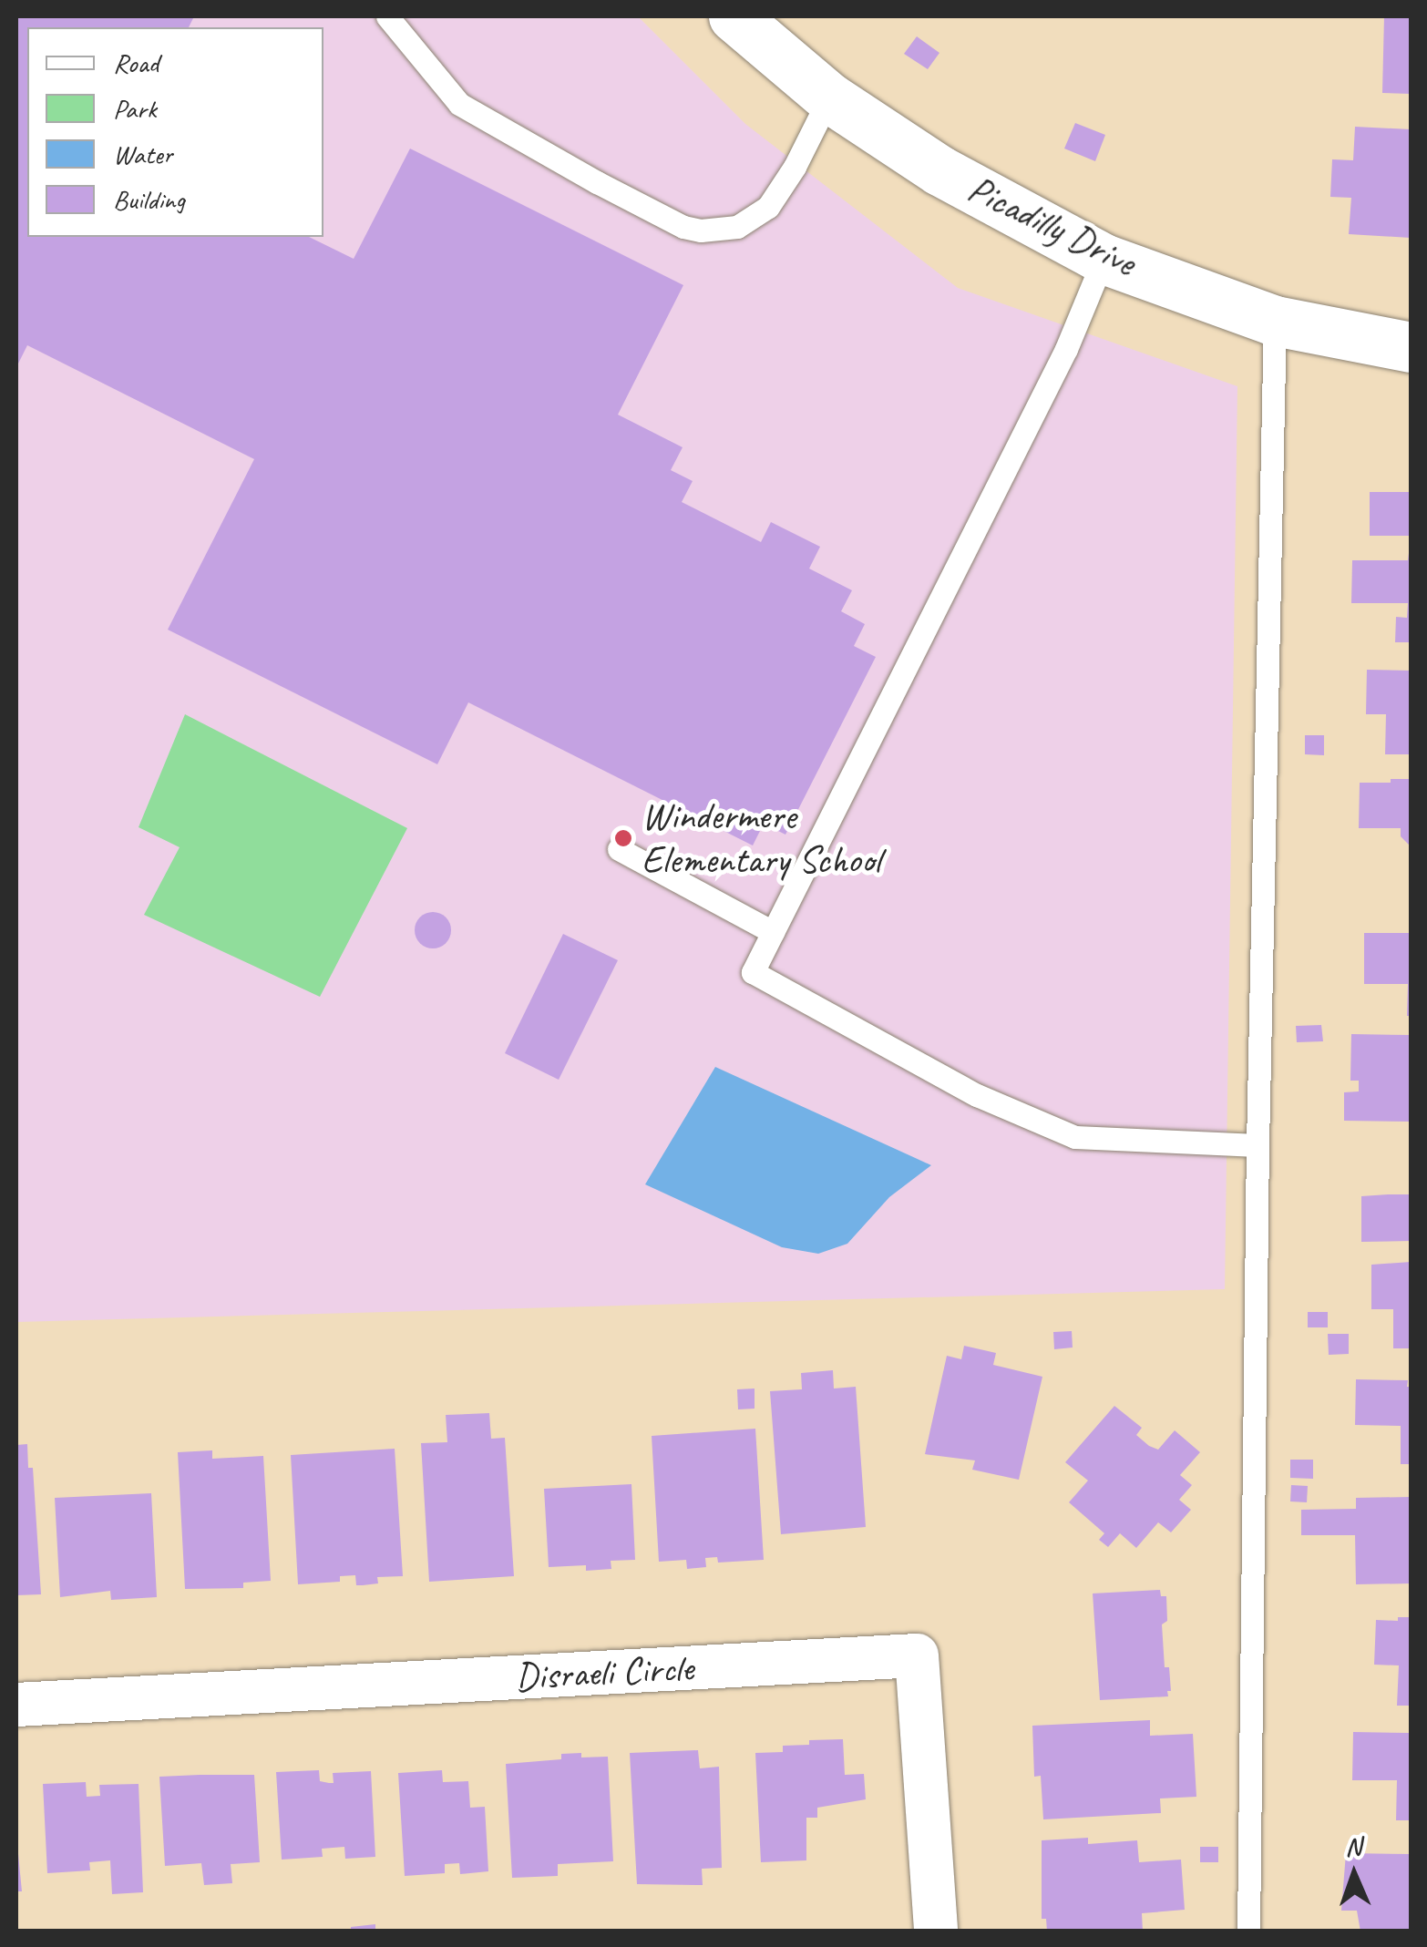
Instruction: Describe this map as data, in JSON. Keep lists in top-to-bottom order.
{
  "streets": {
    "street": ["Picadilly Drive", "Disraeli Circle"]
  },
  "places": ["Windermere Elementary School"],
  "legend": [
    "Road",
    "Park",
    "Water",
    "Building"
  ],
  "north": "top"
}
